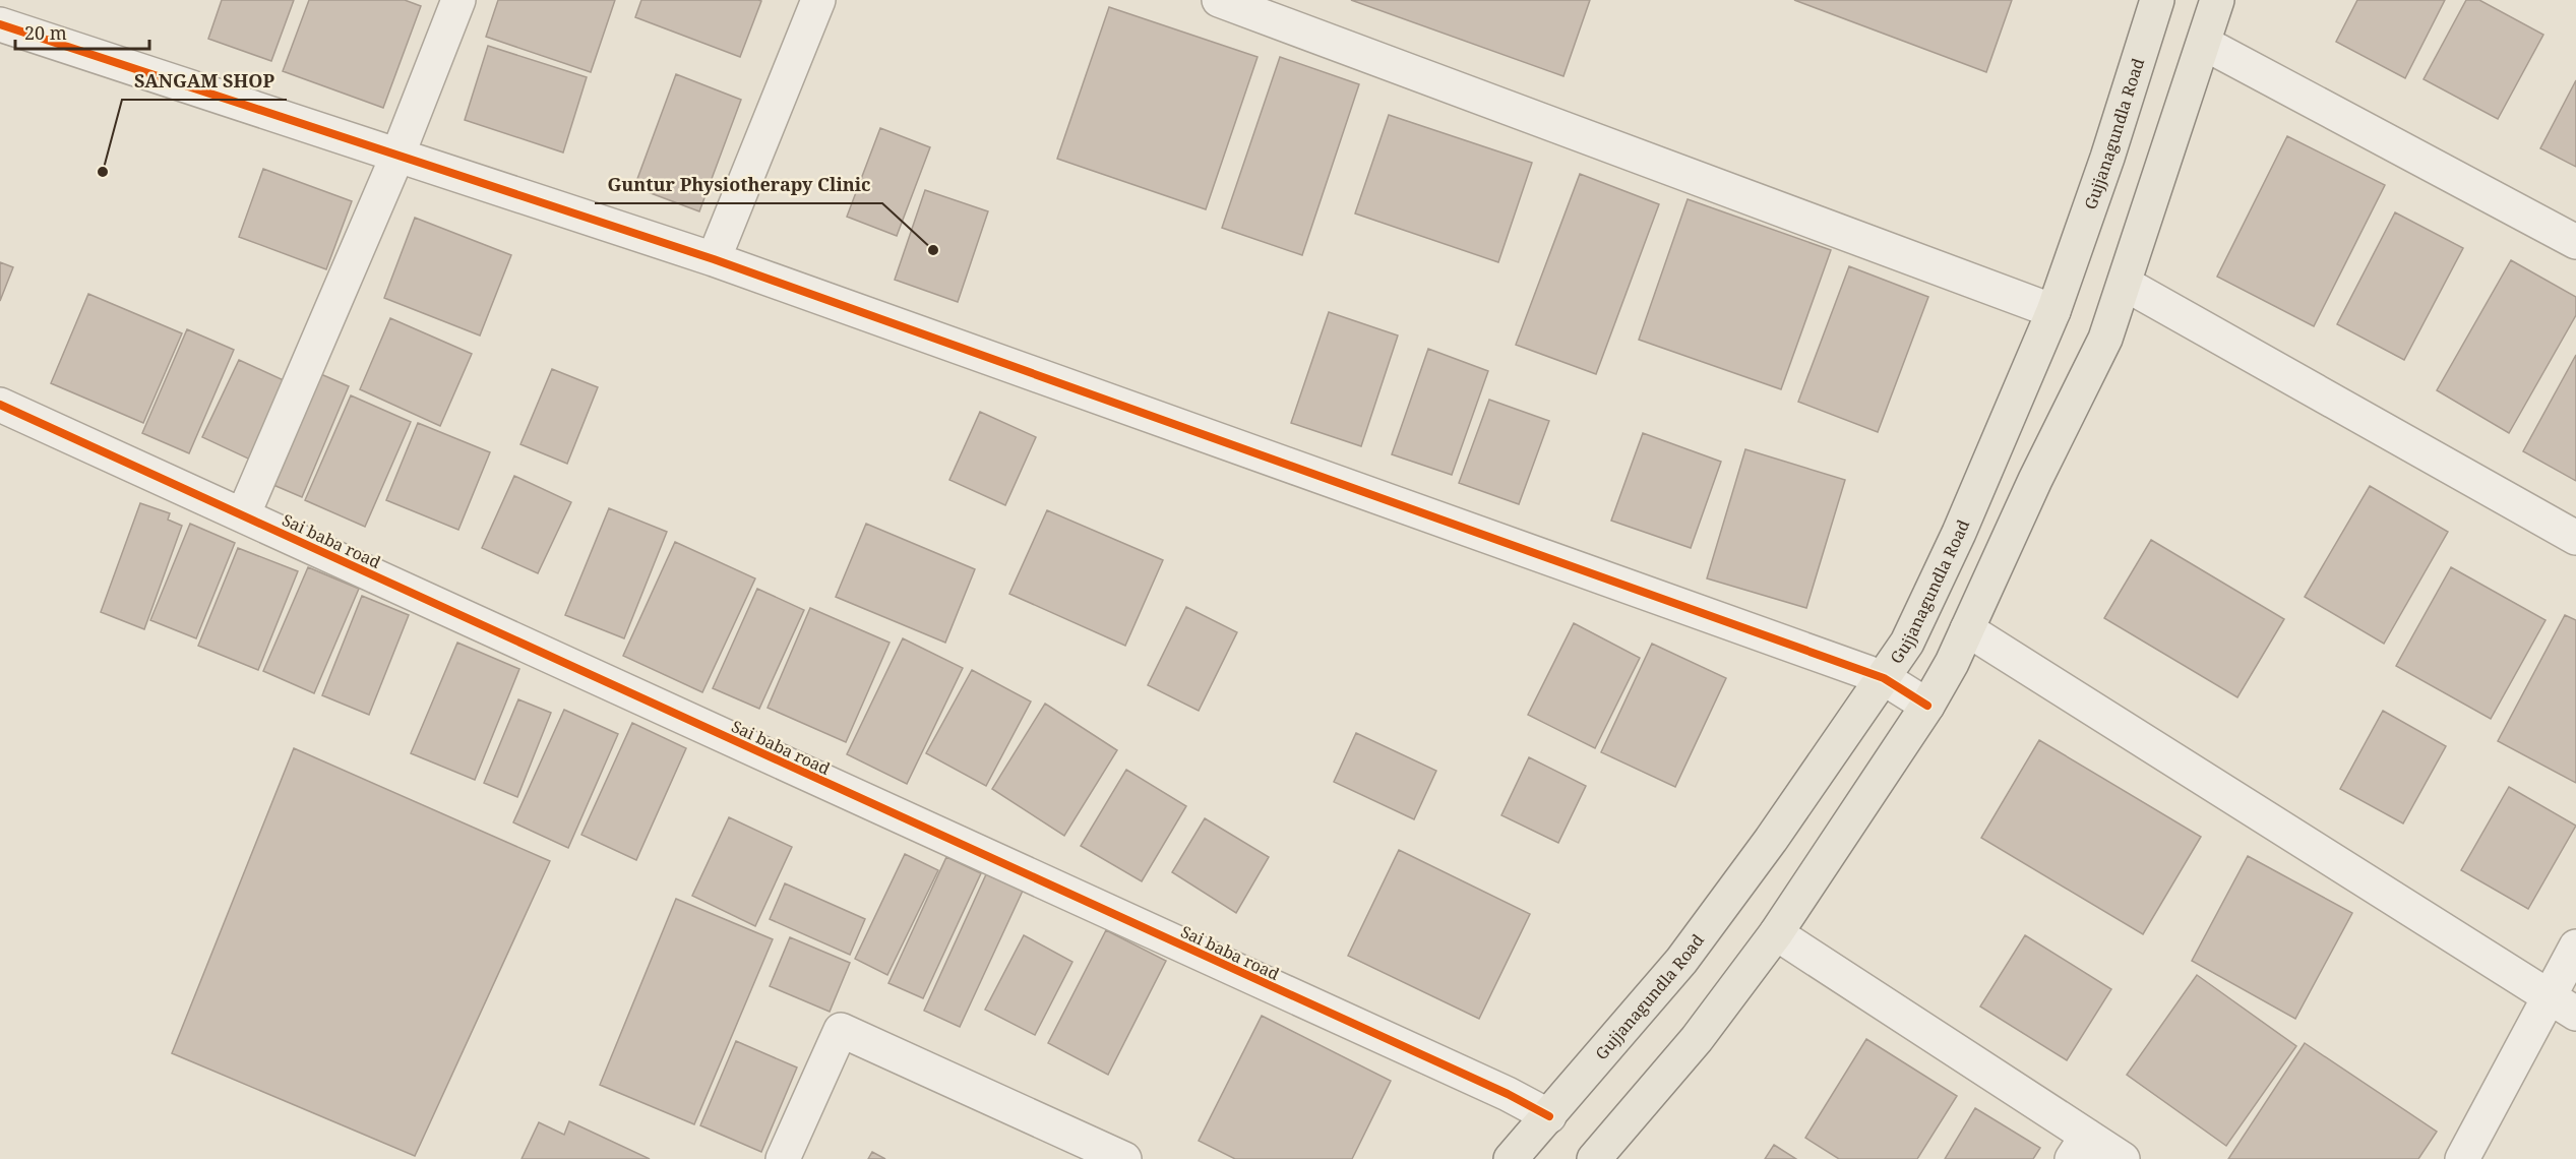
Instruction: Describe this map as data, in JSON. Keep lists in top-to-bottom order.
{
  "streets": {
    "main road": ["Gujjanagundla Road"],
    "street": ["Sai baba road"]
  },
  "crossings": [
    ["Gujjanagundla Road", "Sai baba road"]
  ],
  "places": ["SANGAM SHOP", "Guntur Physiotherapy Clinic"],
  "scale_bar": "20 m"
}
